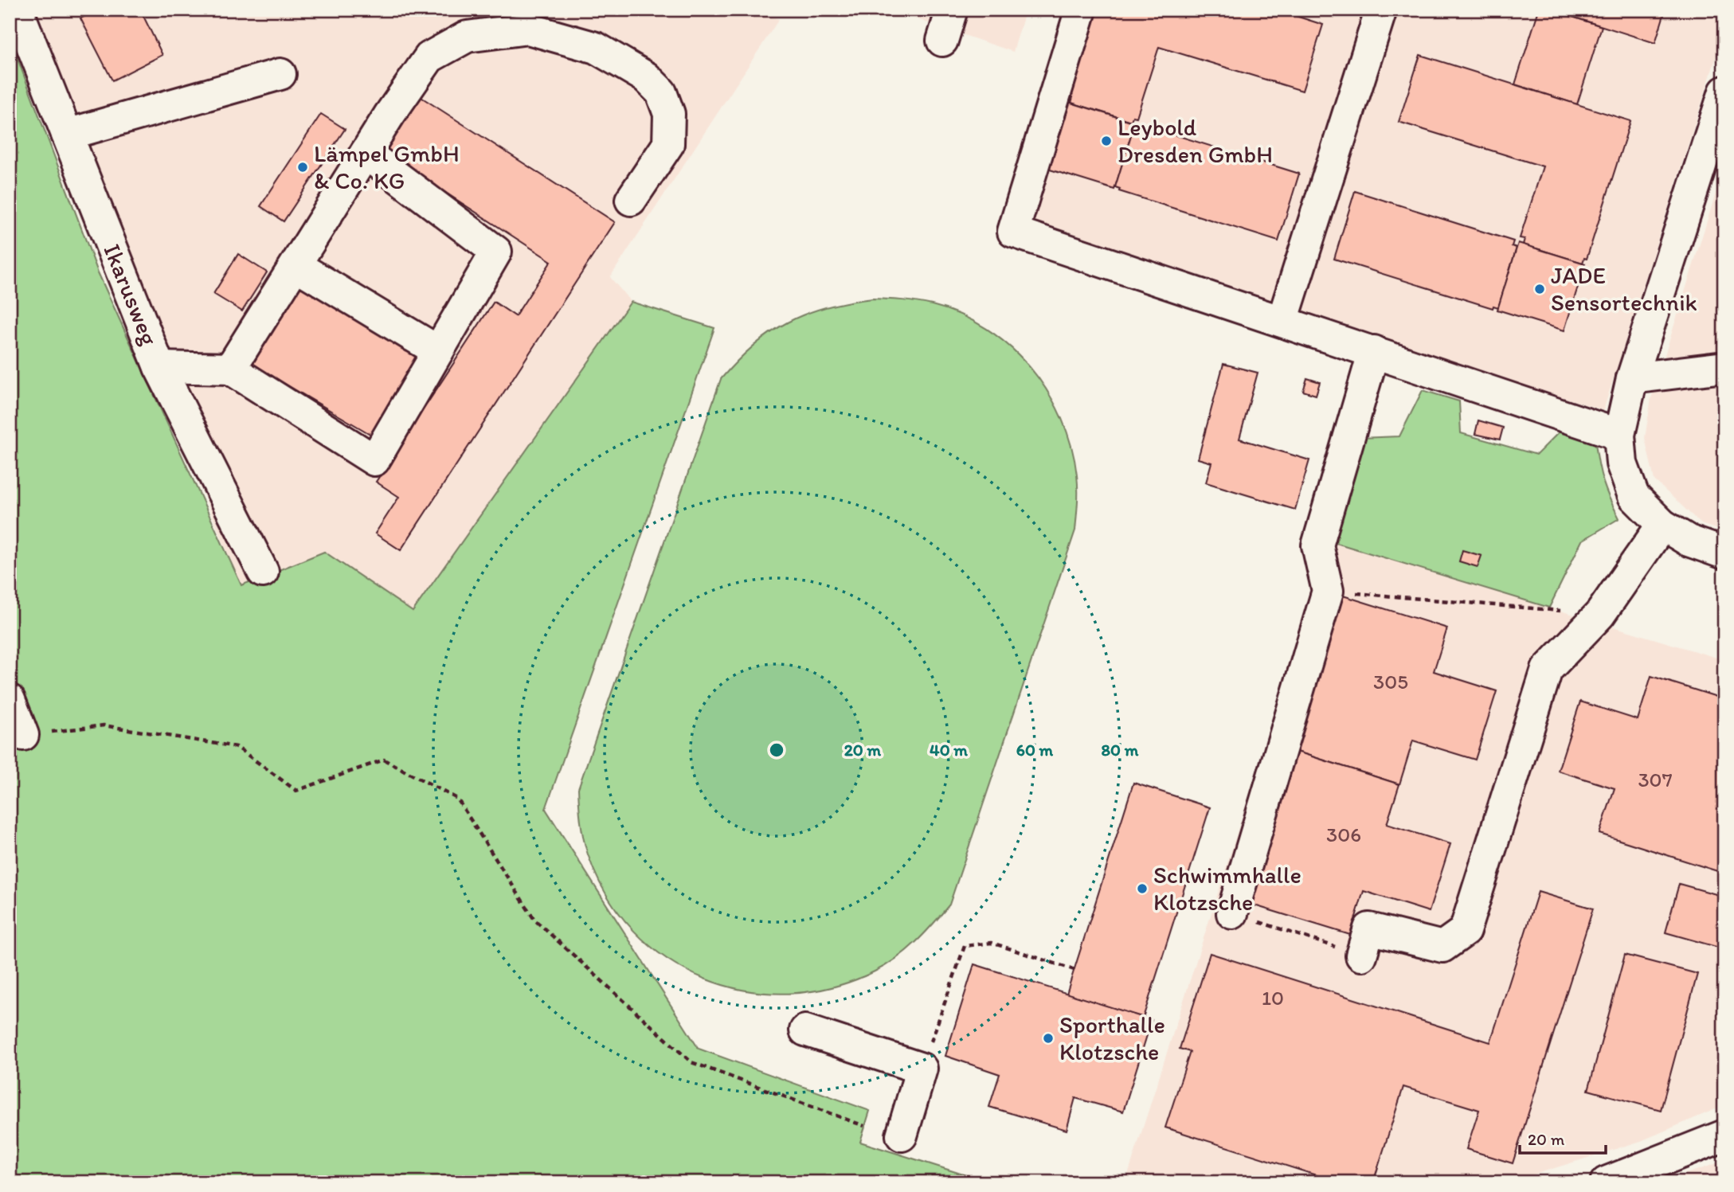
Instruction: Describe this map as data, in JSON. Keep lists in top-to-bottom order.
{
  "streets": {
    "street": ["Ikarusweg"]
  },
  "places": [
    "Leybold Dresden GmbH",
    "Lämpel GmbH & Co. KG",
    "JADE Sensortechnik",
    "Schwimmhalle Klotzsche",
    "Sporthalle Klotzsche"
  ],
  "house_numbers": [
    "305",
    "307",
    "306",
    "10"
  ],
  "scale_bar": "20 m",
  "rings": [
    "20 m",
    "40 m",
    "60 m",
    "80 m"
  ]
}
